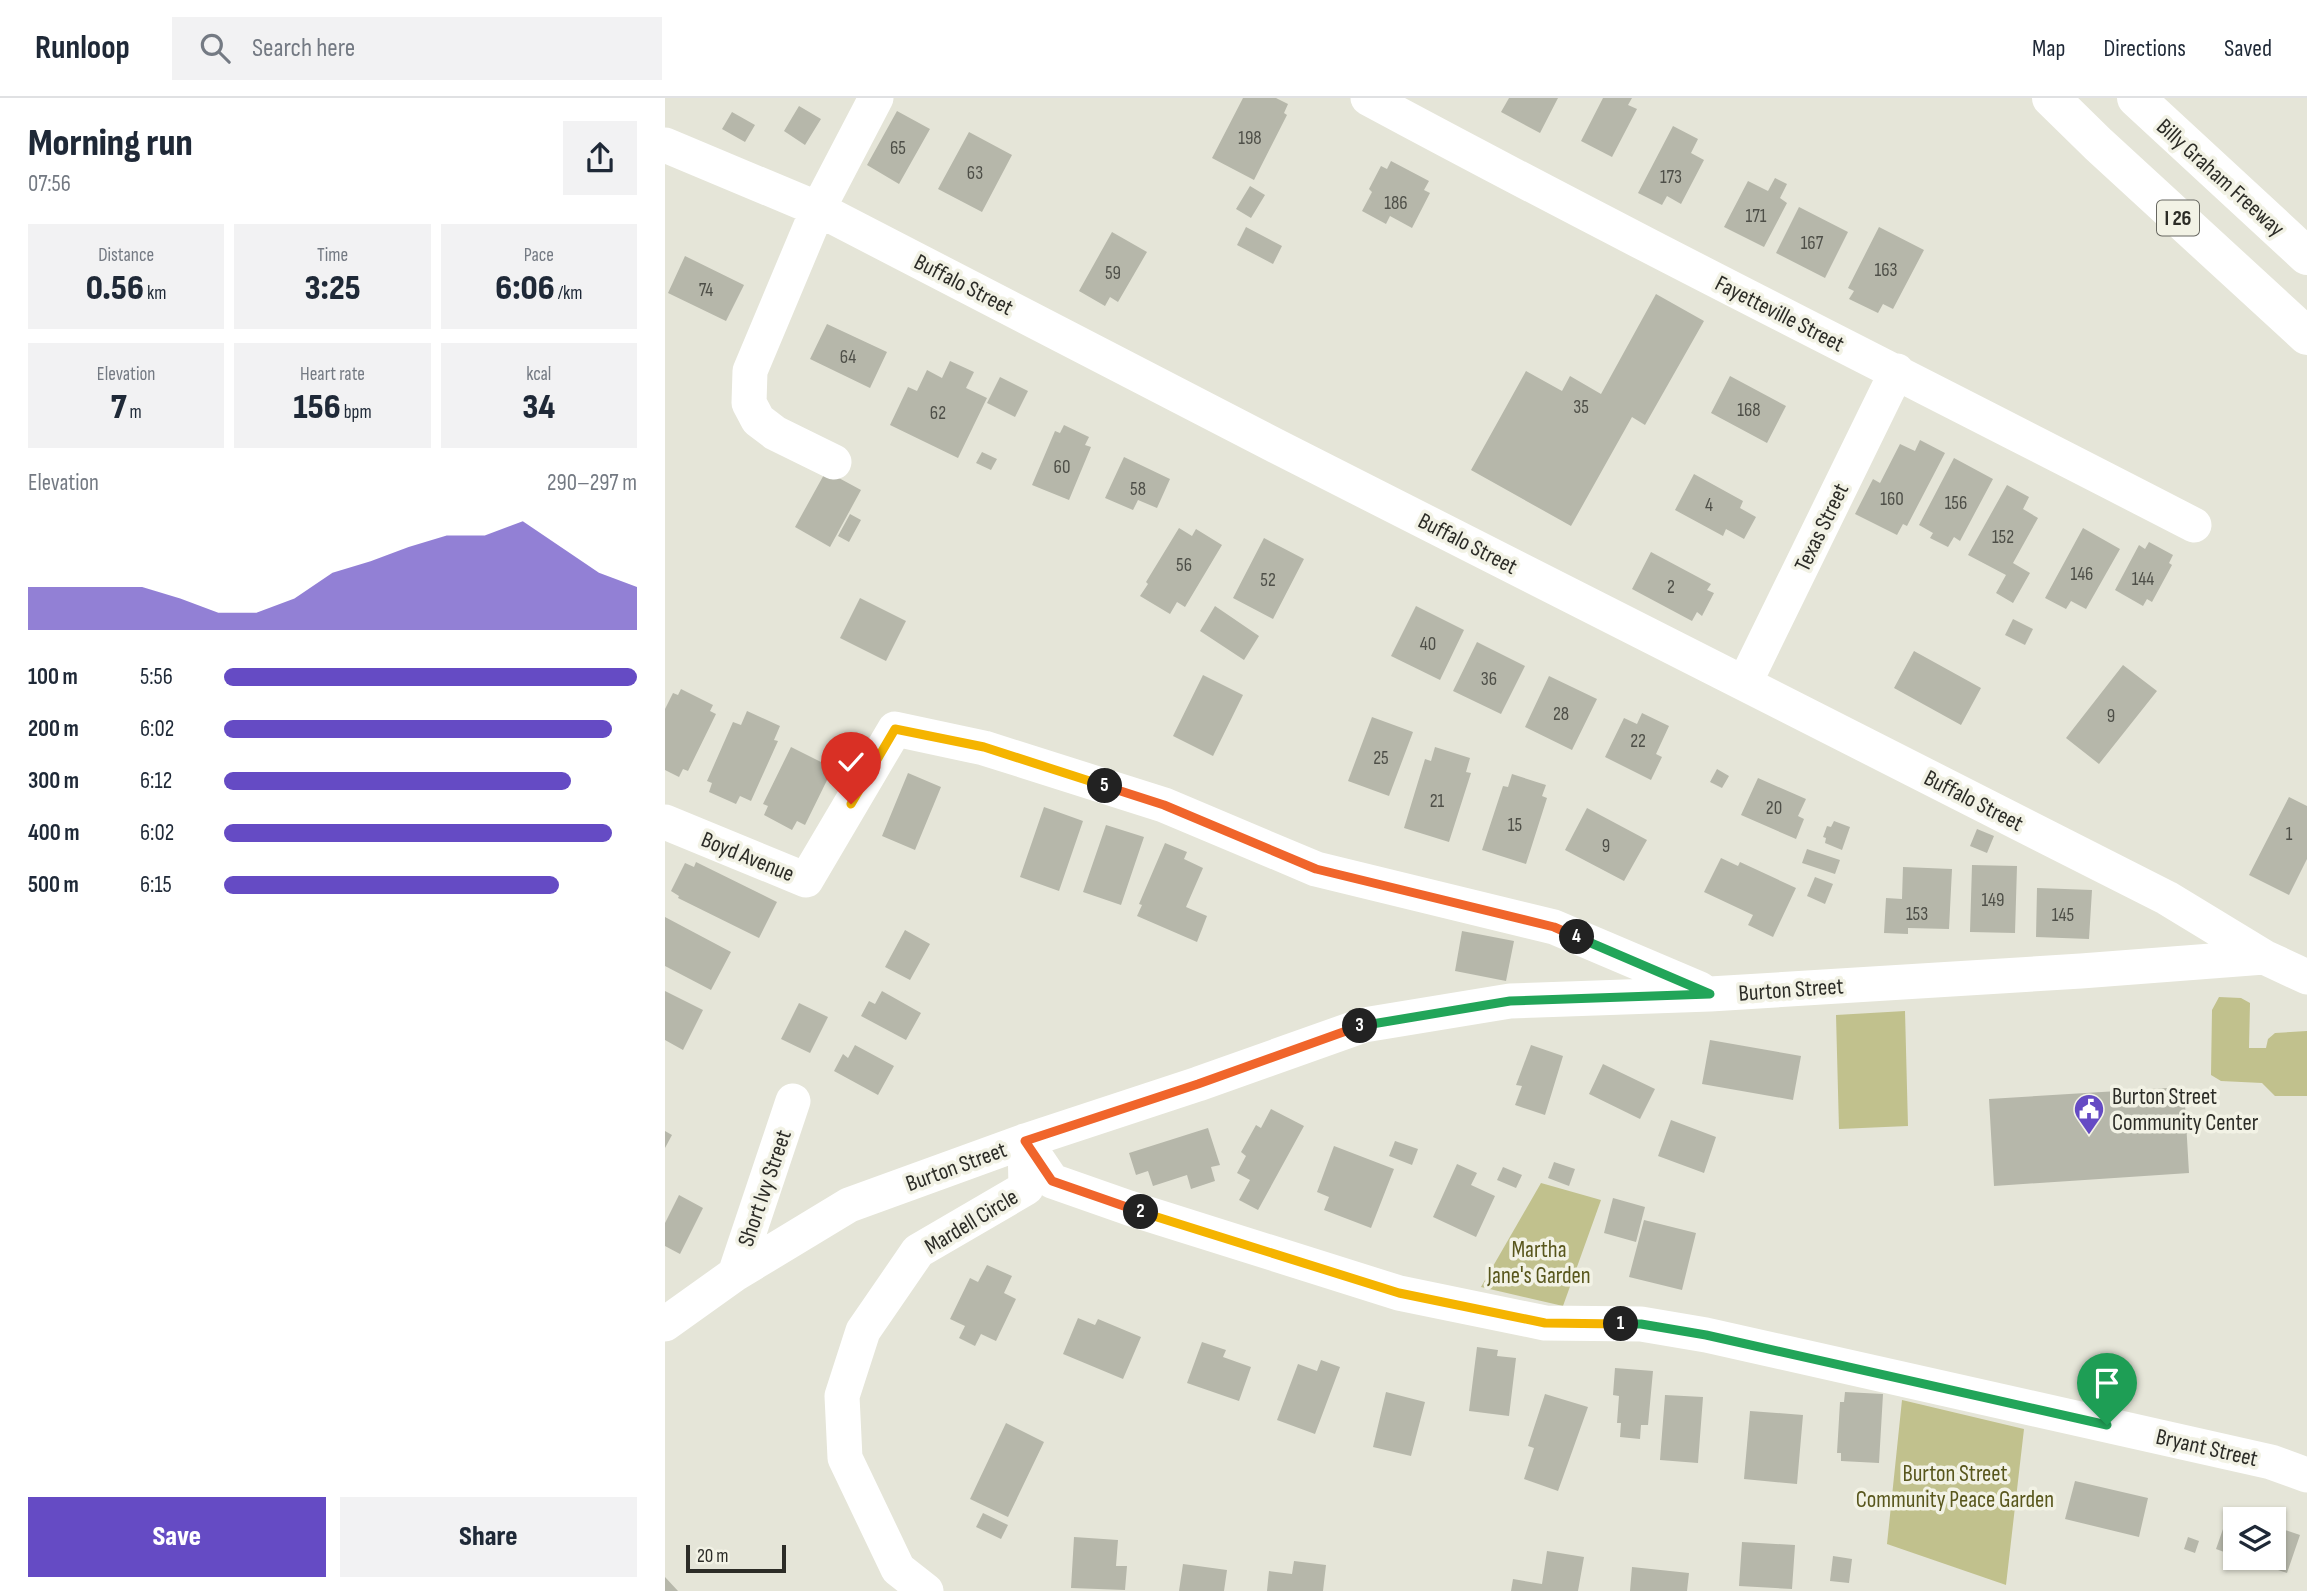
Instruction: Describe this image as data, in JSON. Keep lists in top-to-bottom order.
{
  "streets": {
    "highway": ["Billy Graham Freeway", "I 26"],
    "street": [
      "Buffalo Street",
      "Fayetteville Street",
      "Texas Street",
      "Boyd Avenue",
      "Burton Street",
      "Short Ivy Street",
      "Mardell Circle",
      "Bryant Street"
    ]
  },
  "crossings": [
    ["Buffalo Street", "Texas Street"],
    ["Buffalo Street", "Burton Street"],
    ["Fayetteville Street", "Texas Street"],
    ["Boyd Avenue", "Burton Street"],
    ["Burton Street", "Short Ivy Street"],
    ["Burton Street", "Mardell Circle"],
    ["Burton Street", "Bryant Street"],
    ["Mardell Circle", "Bryant Street"]
  ],
  "parks": ["Martha Jane's Garden", "Burton Street Community Peace Garden"],
  "places": {
    "public building": ["Burton Street Community Center"]
  },
  "house_numbers": [
    "198",
    "65",
    "63",
    "173",
    "186",
    "171",
    "167",
    "163",
    "59",
    "74",
    "64",
    "35",
    "168",
    "62",
    "60",
    "58",
    "160",
    "156",
    "4",
    "152",
    "56",
    "146",
    "144",
    "52",
    "2",
    "40",
    "36",
    "28",
    "9",
    "22",
    "25",
    "21",
    "20",
    "15",
    "1",
    "9",
    "149",
    "153",
    "145"
  ],
  "scale_bar": "20 m",
  "page": {
    "header": "Runloop",
    "search": "Search here",
    "nav": ["Map", "Directions", "Saved"],
    "heading": ["Morning run", "07:56"],
    "stats": [
      ["Distance", "0.56 km"],
      ["Time", "3:25"],
      ["Pace", "6:06 /km"],
      ["Elevation", "7 m"],
      ["Heart rate", "156 bpm"],
      ["kcal", "34"]
    ],
    "chart": ["Elevation", "290–297 m"],
    "list": [
      {
        "name": "100 m",
        "note": "5:56"
      },
      {
        "name": "200 m",
        "note": "6:02"
      },
      {
        "name": "300 m",
        "note": "6:12"
      },
      {
        "name": "400 m",
        "note": "6:02"
      },
      {
        "name": "500 m",
        "note": "6:15"
      }
    ],
    "pins": [
      "5",
      "4",
      "3",
      "2",
      "1"
    ],
    "buttons": ["Save", "Share"],
    "scale": "20 m"
  }
}
